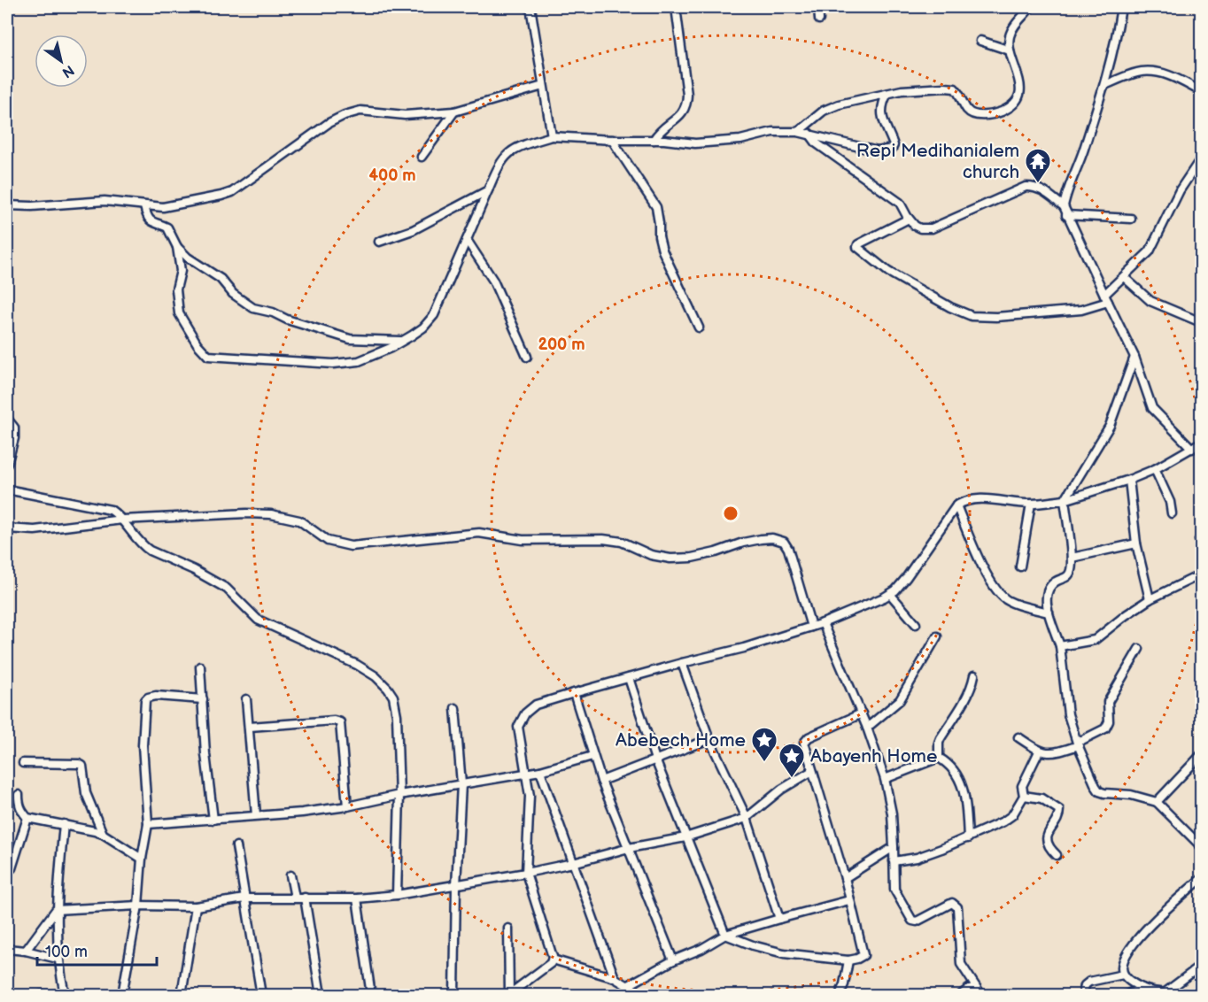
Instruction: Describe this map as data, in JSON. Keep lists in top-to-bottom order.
{
  "places": {
    "temple": ["Repi Medihanialem church"],
    "place": ["Abebech Home", "Abayenh Home"]
  },
  "scale_bar": "100 m",
  "north": "bottom right",
  "rings": ["400 m", "200 m"]
}
